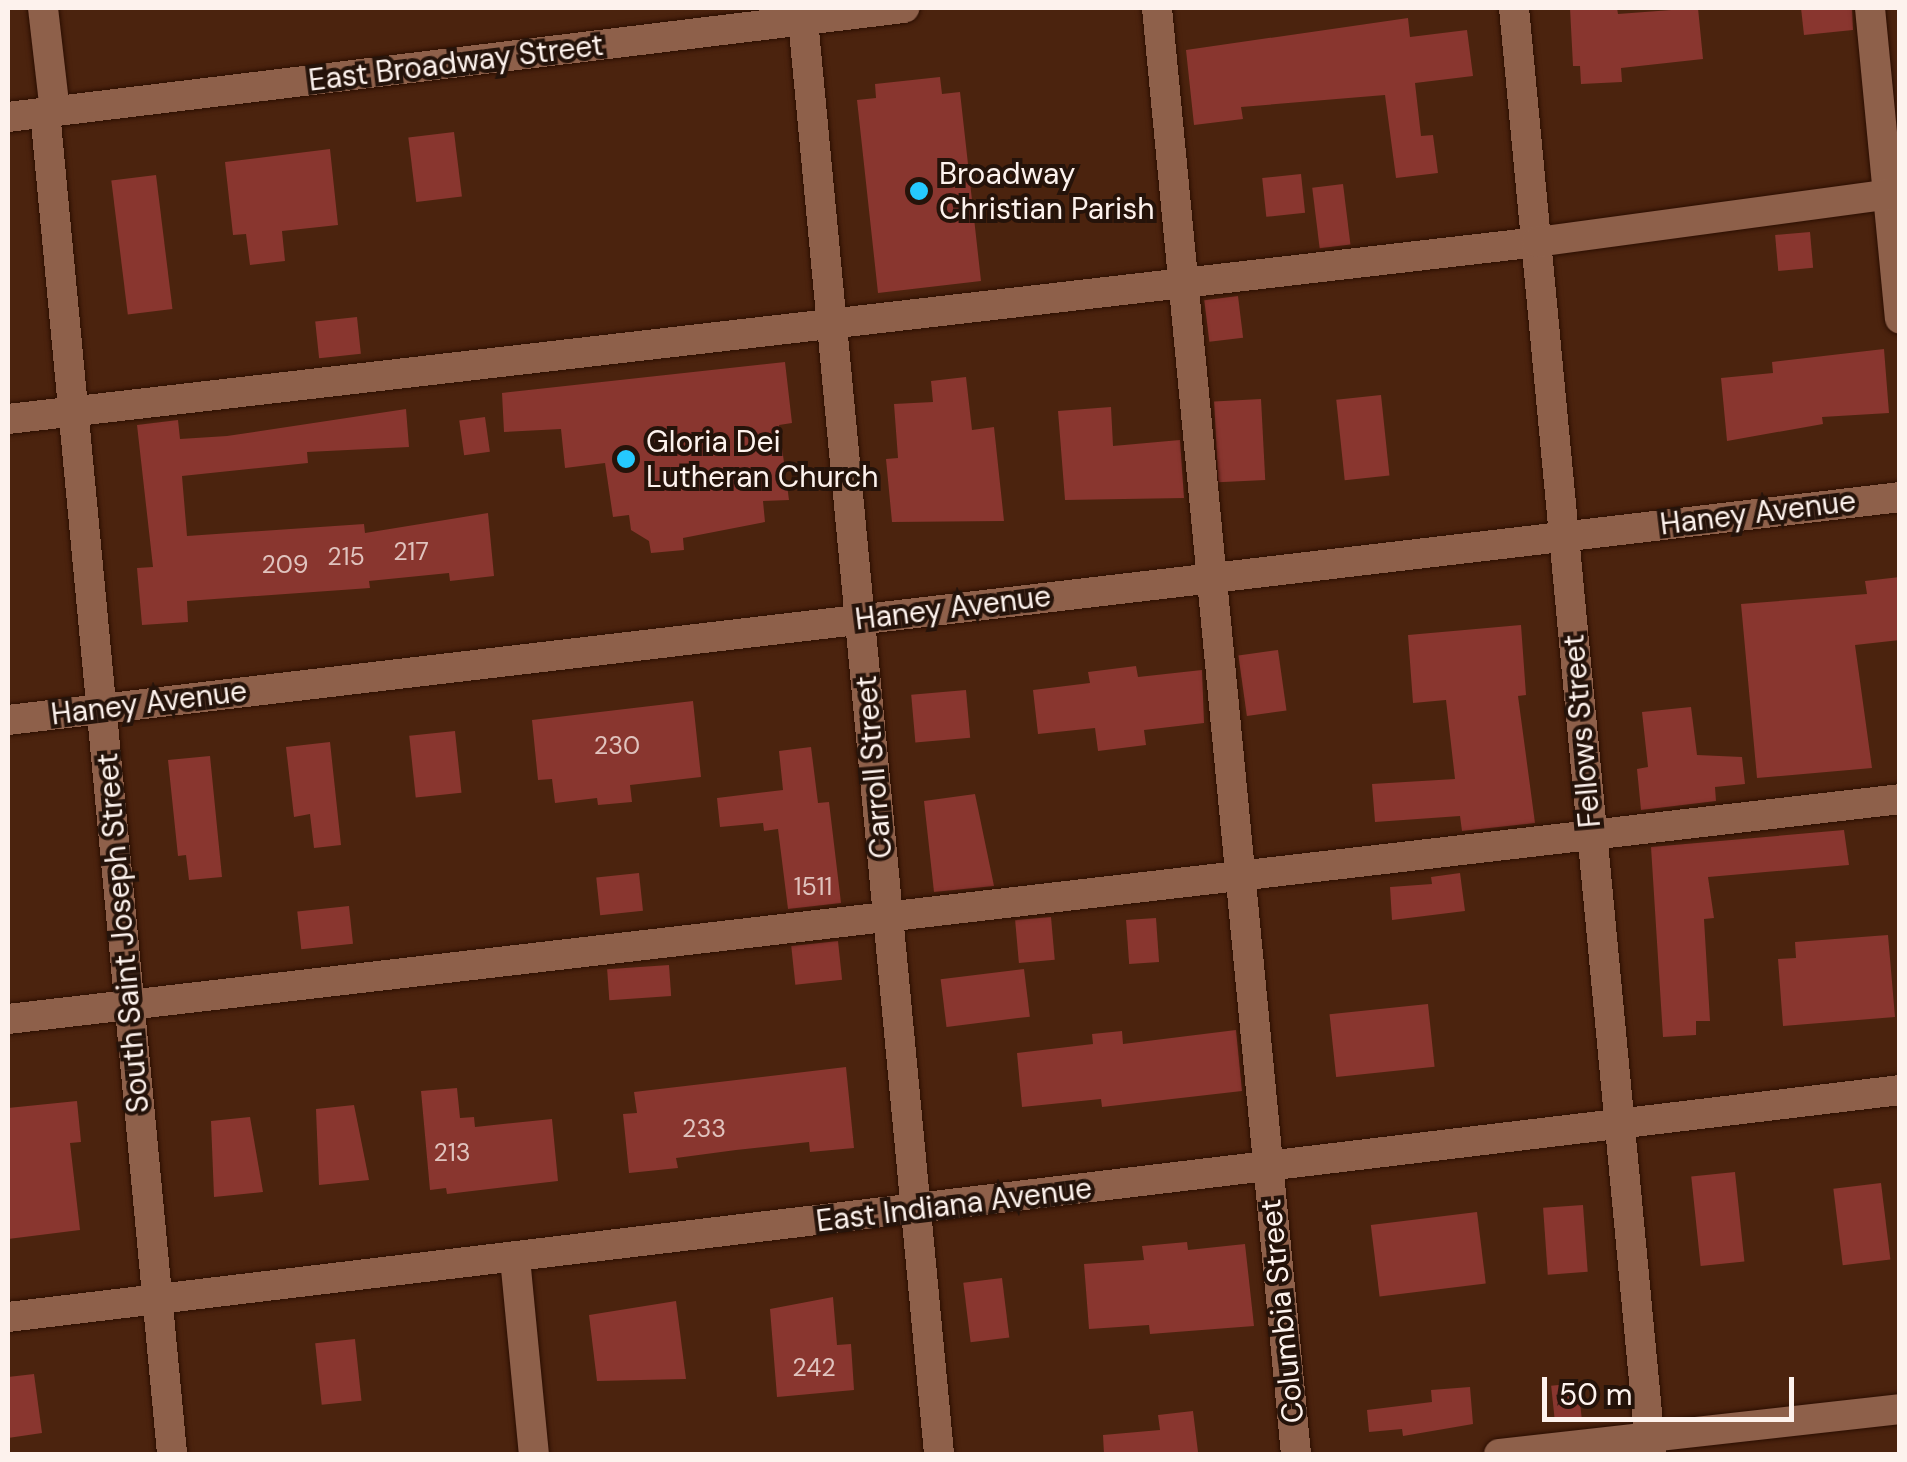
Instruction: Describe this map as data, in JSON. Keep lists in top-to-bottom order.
{
  "streets": {
    "street": [
      "East Broadway Street",
      "Haney Avenue",
      "Fellows Street",
      "Carroll Street",
      "South Saint Joseph Street",
      "East Indiana Avenue",
      "Columbia Street"
    ]
  },
  "crossings": [
    ["East Broadway Street", "Carroll Street"],
    ["East Broadway Street", "South Saint Joseph Street"],
    ["Haney Avenue", "Fellows Street"],
    ["Haney Avenue", "Carroll Street"],
    ["Haney Avenue", "South Saint Joseph Street"],
    ["Haney Avenue", "Columbia Street"],
    ["Fellows Street", "East Indiana Avenue"],
    ["Carroll Street", "East Indiana Avenue"],
    ["South Saint Joseph Street", "East Indiana Avenue"],
    ["East Indiana Avenue", "Columbia Street"]
  ],
  "places": ["Broadway Christian Parish", "Gloria Dei Lutheran Church"],
  "house_numbers": [
    "217",
    "215",
    "209",
    "230",
    "1511",
    "233",
    "213",
    "242"
  ],
  "scale_bar": "50 m"
}
